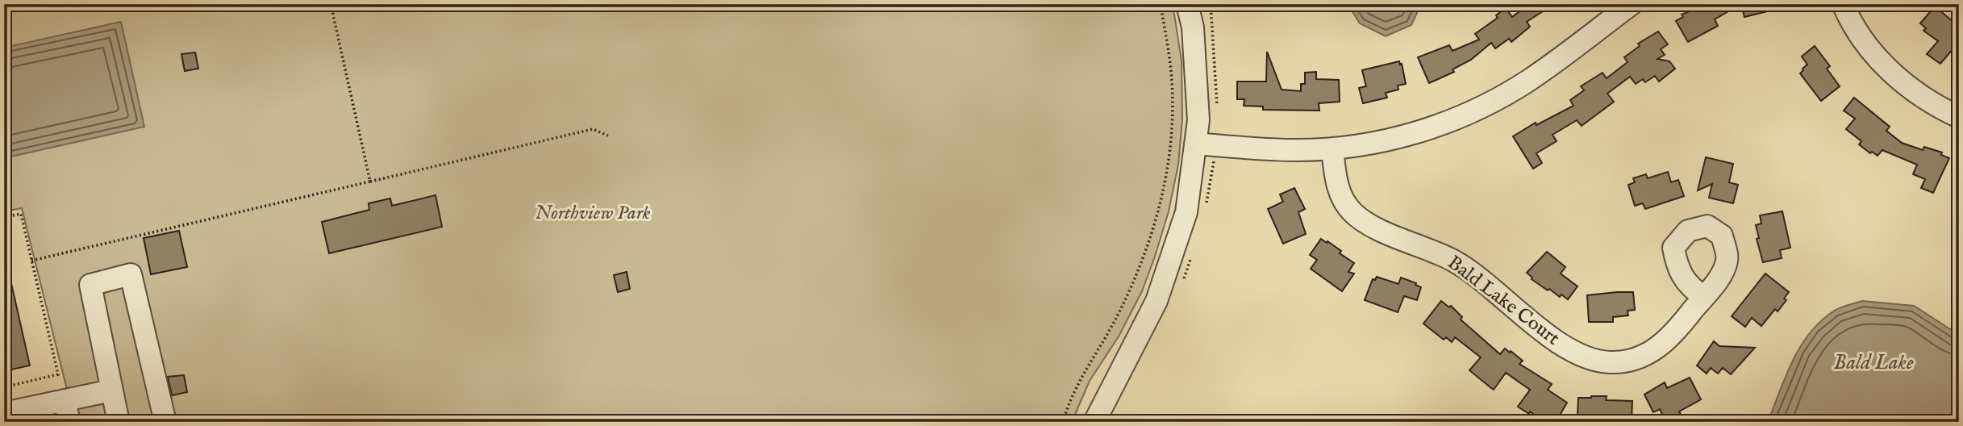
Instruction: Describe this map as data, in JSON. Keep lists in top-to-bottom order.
{
  "streets": {
    "street": ["Bald Lake Court"]
  },
  "water": ["Bald Lake"],
  "parks": ["Northview Park"]
}
